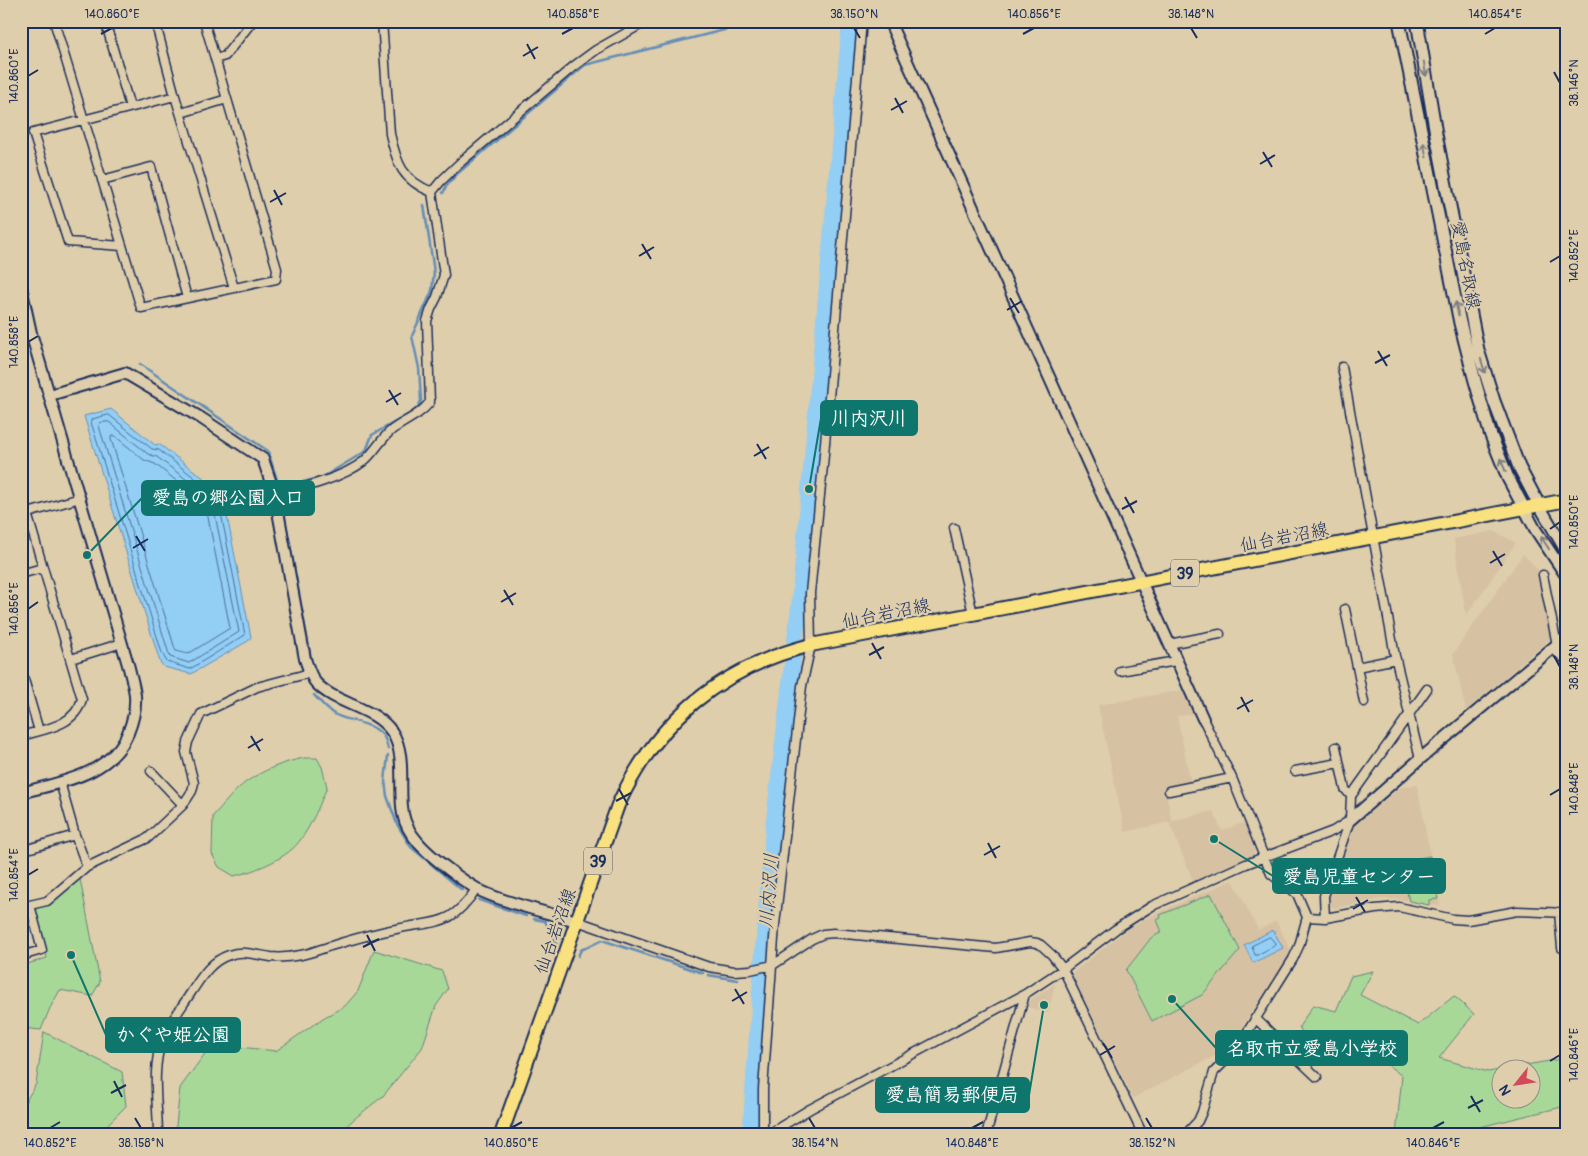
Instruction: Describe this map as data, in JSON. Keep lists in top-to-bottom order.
{
  "streets": {
    "main road": ["愛島名取線", "仙台岩沼線", "39"]
  },
  "crossings": [
    ["愛島名取線", "仙台岩沼線"]
  ],
  "water": ["川内沢川"],
  "places": [
    "川内沢川",
    "愛島の郷公園入口",
    "愛島児童センター",
    "かぐや姫公園",
    "名取市立愛島小学校",
    "愛島簡易郵便局"
  ],
  "north": "bottom left",
  "coordinates": [
    "140.860°E",
    "140.858°E",
    "38.150°N",
    "140.856°E",
    "38.148°N",
    "140.854°E",
    "38.146°N",
    "140.852°E",
    "140.850°E",
    "140.848°E",
    "140.846°E",
    "38.158°N",
    "38.154°N",
    "38.152°N"
  ]
}
